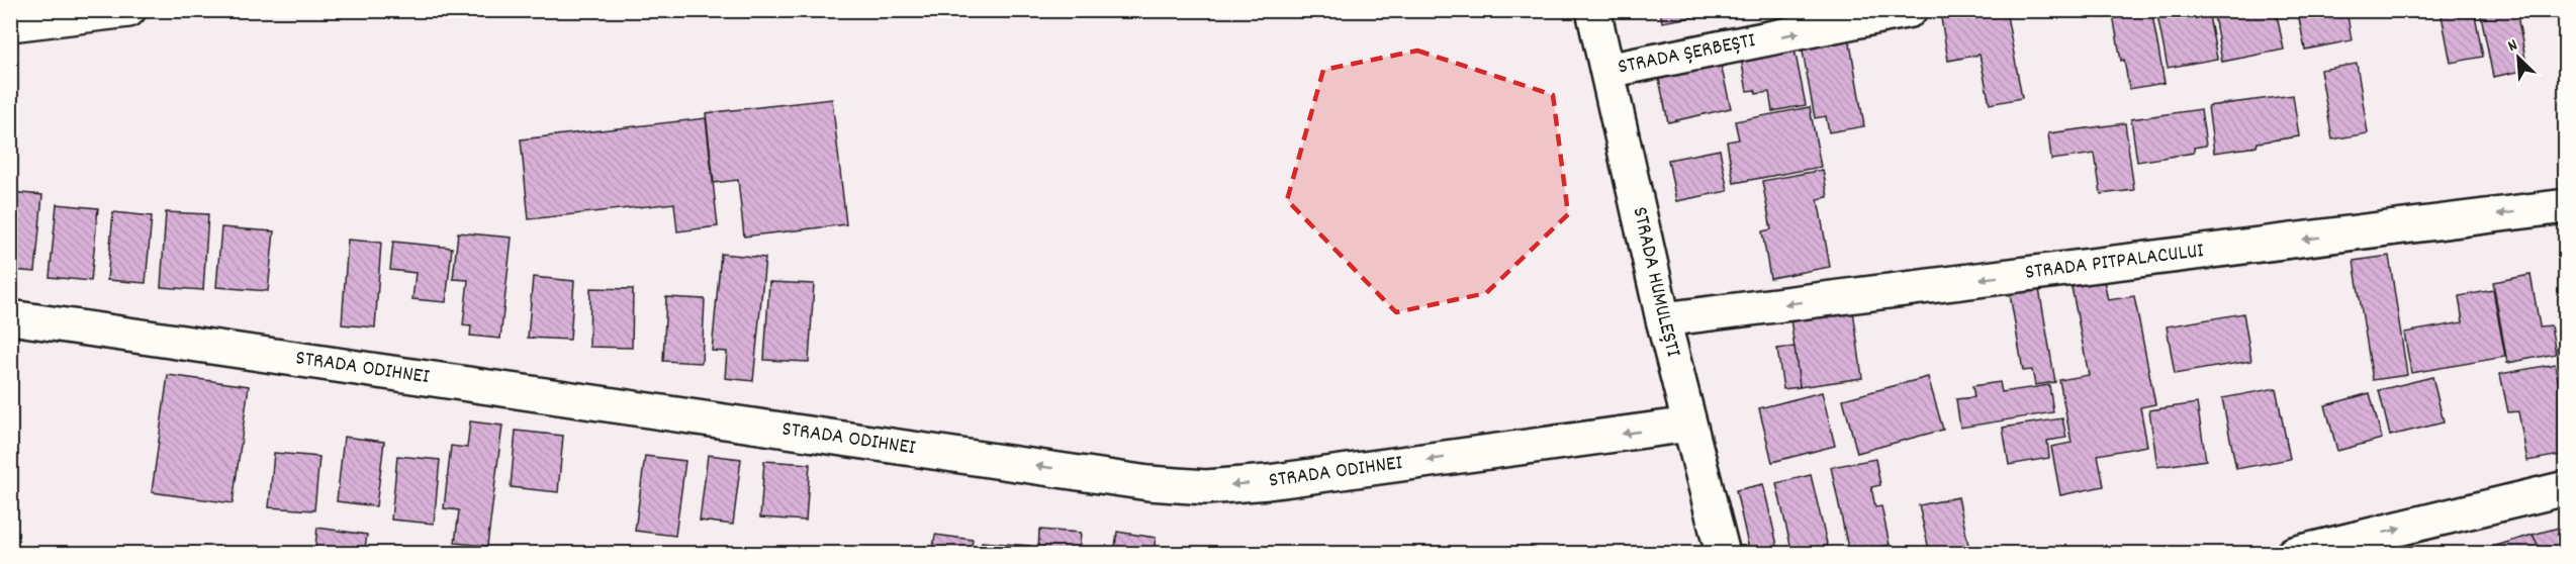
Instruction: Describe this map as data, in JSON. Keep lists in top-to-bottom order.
{
  "streets": {
    "street": [
      "STRADA ȘERBEȘTI",
      "STRADA PITPALACULUI",
      "STRADA HUMULEȘTI",
      "STRADA ODIHNEI"
    ]
  },
  "crossings": [
    ["STRADA ȘERBEȘTI", "STRADA HUMULEȘTI"],
    ["STRADA PITPALACULUI", "STRADA HUMULEȘTI"],
    ["STRADA HUMULEȘTI", "STRADA ODIHNEI"]
  ],
  "one_way": ["STRADA ȘERBEȘTI", "STRADA PITPALACULUI", "STRADA ODIHNEI"],
  "north": "top left"
}
